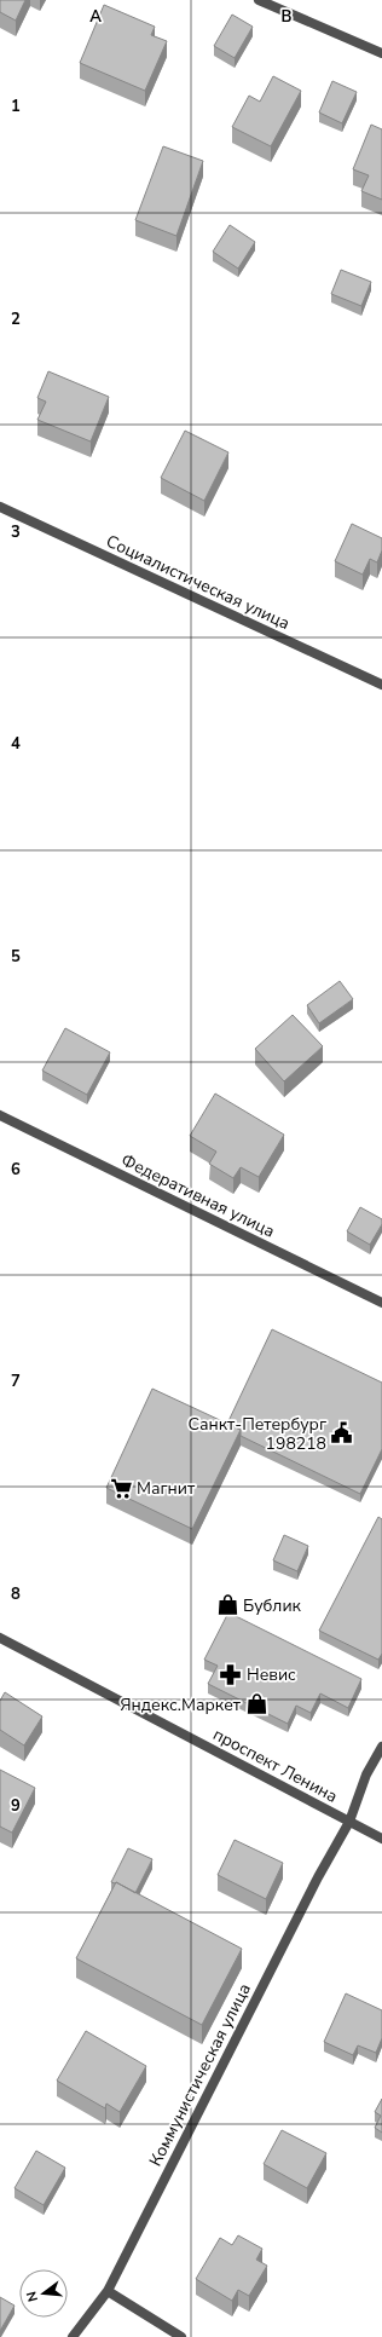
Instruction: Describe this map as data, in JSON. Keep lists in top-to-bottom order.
{
  "streets": {
    "street": [
      "Социалистическая улица",
      "Федеративная улица",
      "проспект Ленина",
      "Коммунистическая улица"
    ]
  },
  "crossings": [
    ["проспект Ленина", "Коммунистическая улица"]
  ],
  "places": {
    "public building": ["Санкт-Петербург 198218"],
    "supermarket": ["Магнит"],
    "shop": ["Бублик", "Яндекс.Маркет"],
    "pharmacy": ["Невис"]
  },
  "north": "left",
  "grid": {
    "columns": ["A", "B"],
    "rows": [
      "1",
      "2",
      "3",
      "4",
      "5",
      "6",
      "7",
      "8",
      "9"
    ]
  }
}
